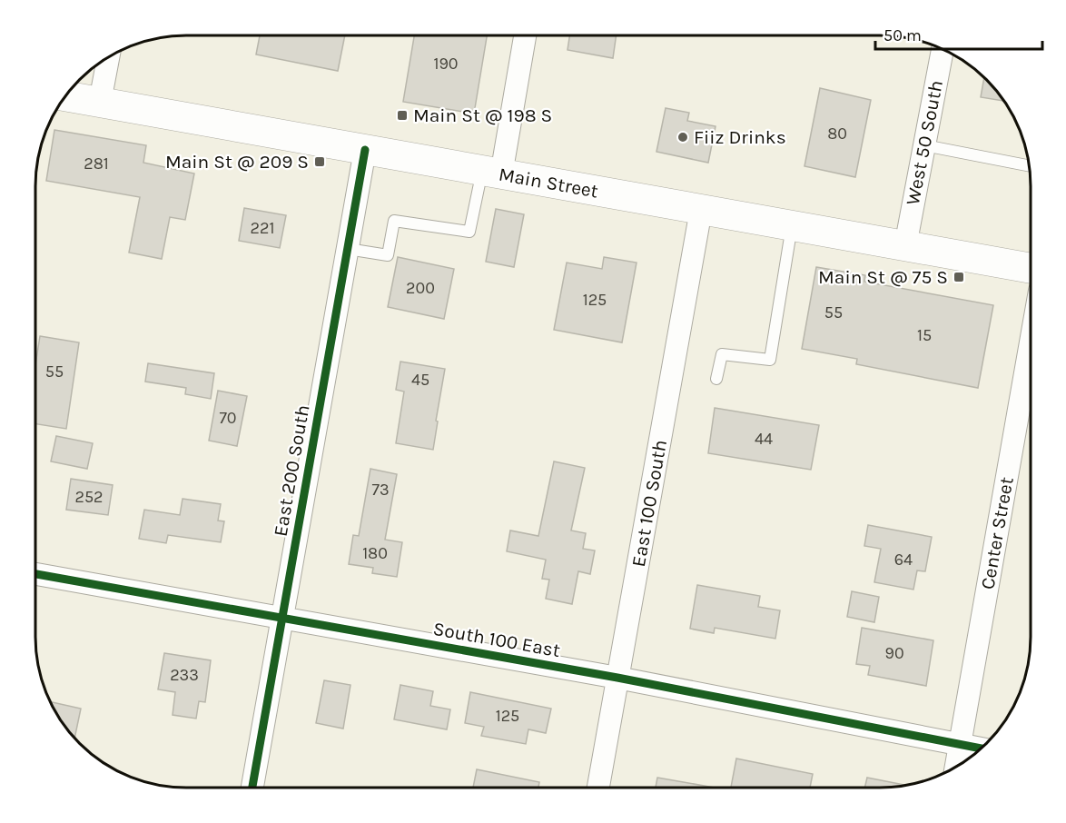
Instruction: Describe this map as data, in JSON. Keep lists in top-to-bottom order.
{
  "streets": {
    "main road": ["Main Street"],
    "street": [
      "West 50 South",
      "East 200 South",
      "East 100 South",
      "Center Street",
      "South 100 East"
    ]
  },
  "crossings": [
    ["West 50 South", "Main Street"],
    ["Main Street", "East 200 South"],
    ["Main Street", "East 100 South"],
    ["East 200 South", "South 100 East"],
    ["East 100 South", "South 100 East"],
    ["Center Street", "South 100 East"]
  ],
  "places": {
    "transit": ["Main St @ 198 S", "Main St @ 209 S", "Main St @ 75 S"],
    "other": ["Fiiz Drinks"]
  },
  "house_numbers": [
    "190",
    "80",
    "281",
    "221",
    "200",
    "125",
    "55",
    "15",
    "55",
    "45",
    "70",
    "44",
    "73",
    "252",
    "180",
    "64",
    "90",
    "233",
    "125"
  ],
  "scale_bar": "50 m"
}
